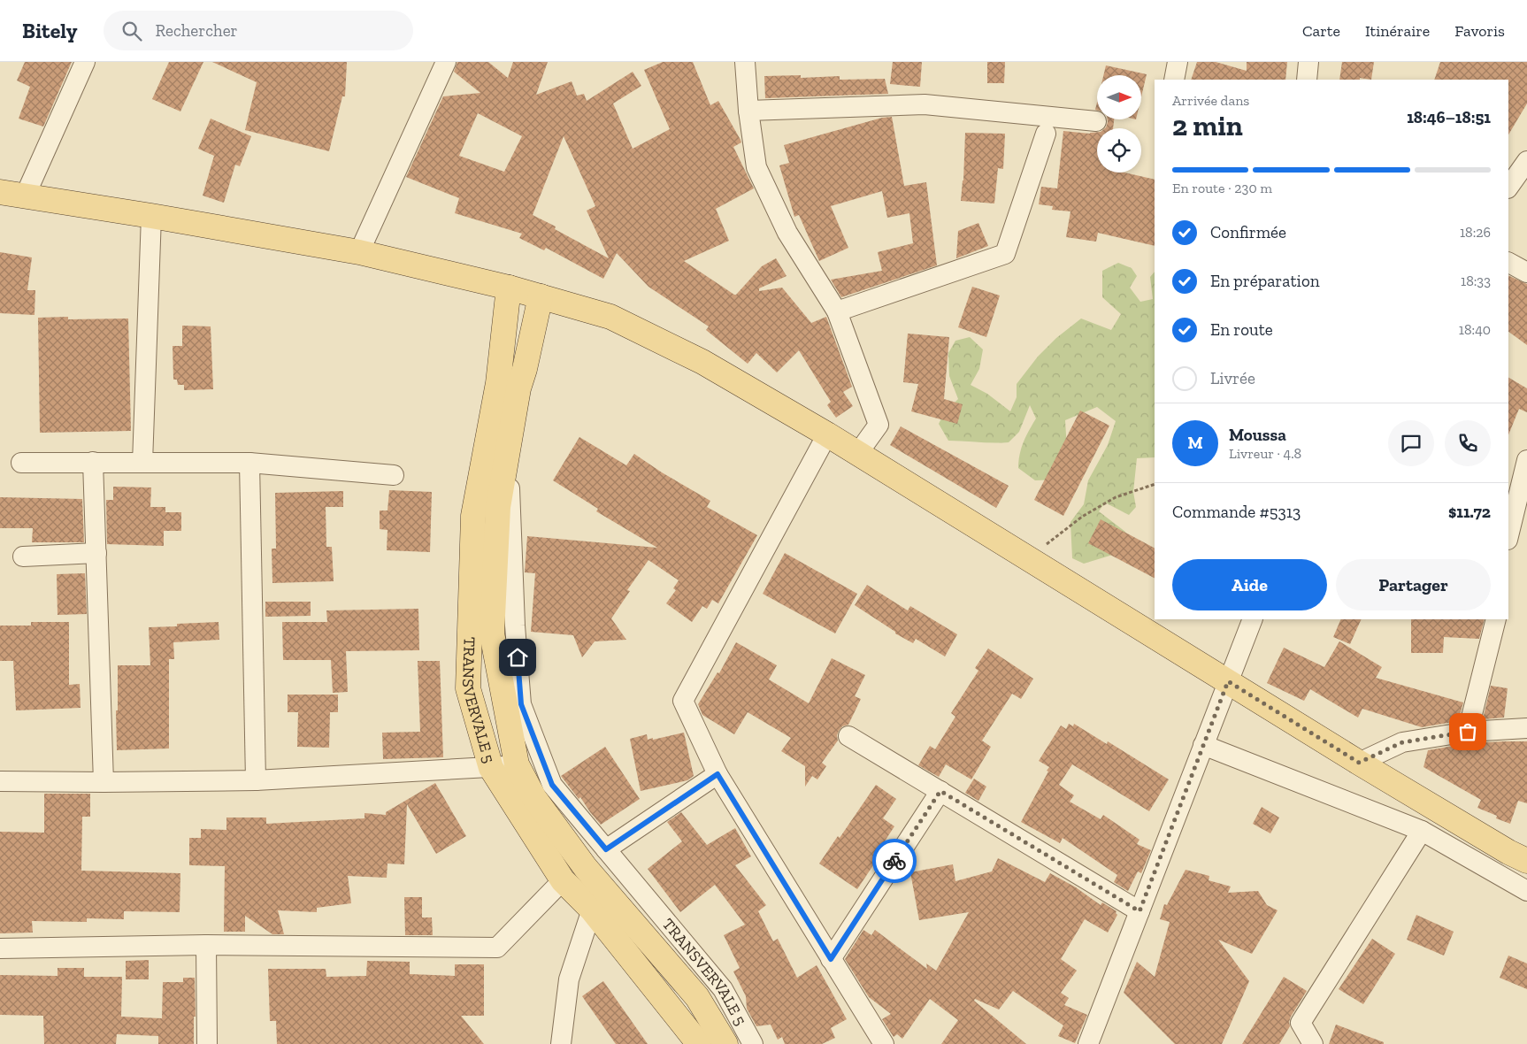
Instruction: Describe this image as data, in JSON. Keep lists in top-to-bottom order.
{
  "streets": {
    "main road": ["TRANSVERVALE 5"]
  },
  "north": "right",
  "page": {
    "header": "Bitely",
    "search": "Rechercher",
    "nav": ["Carte", "Itinéraire", "Favoris"],
    "heading": ["2 min", "Arrivée dans", "18:46–18:51"],
    "panel": [
      "Moussa",
      "Livreur · 4.8",
      "Commande #5313",
      "$11.72"
    ],
    "bar": "En route · 230 m",
    "list": [
      ["Confirmée", "18:26"],
      ["En préparation", "18:33"],
      ["En route", "18:40"],
      "Livrée"
    ],
    "round": "M",
    "buttons": ["Aide", "Partager"]
  }
}
